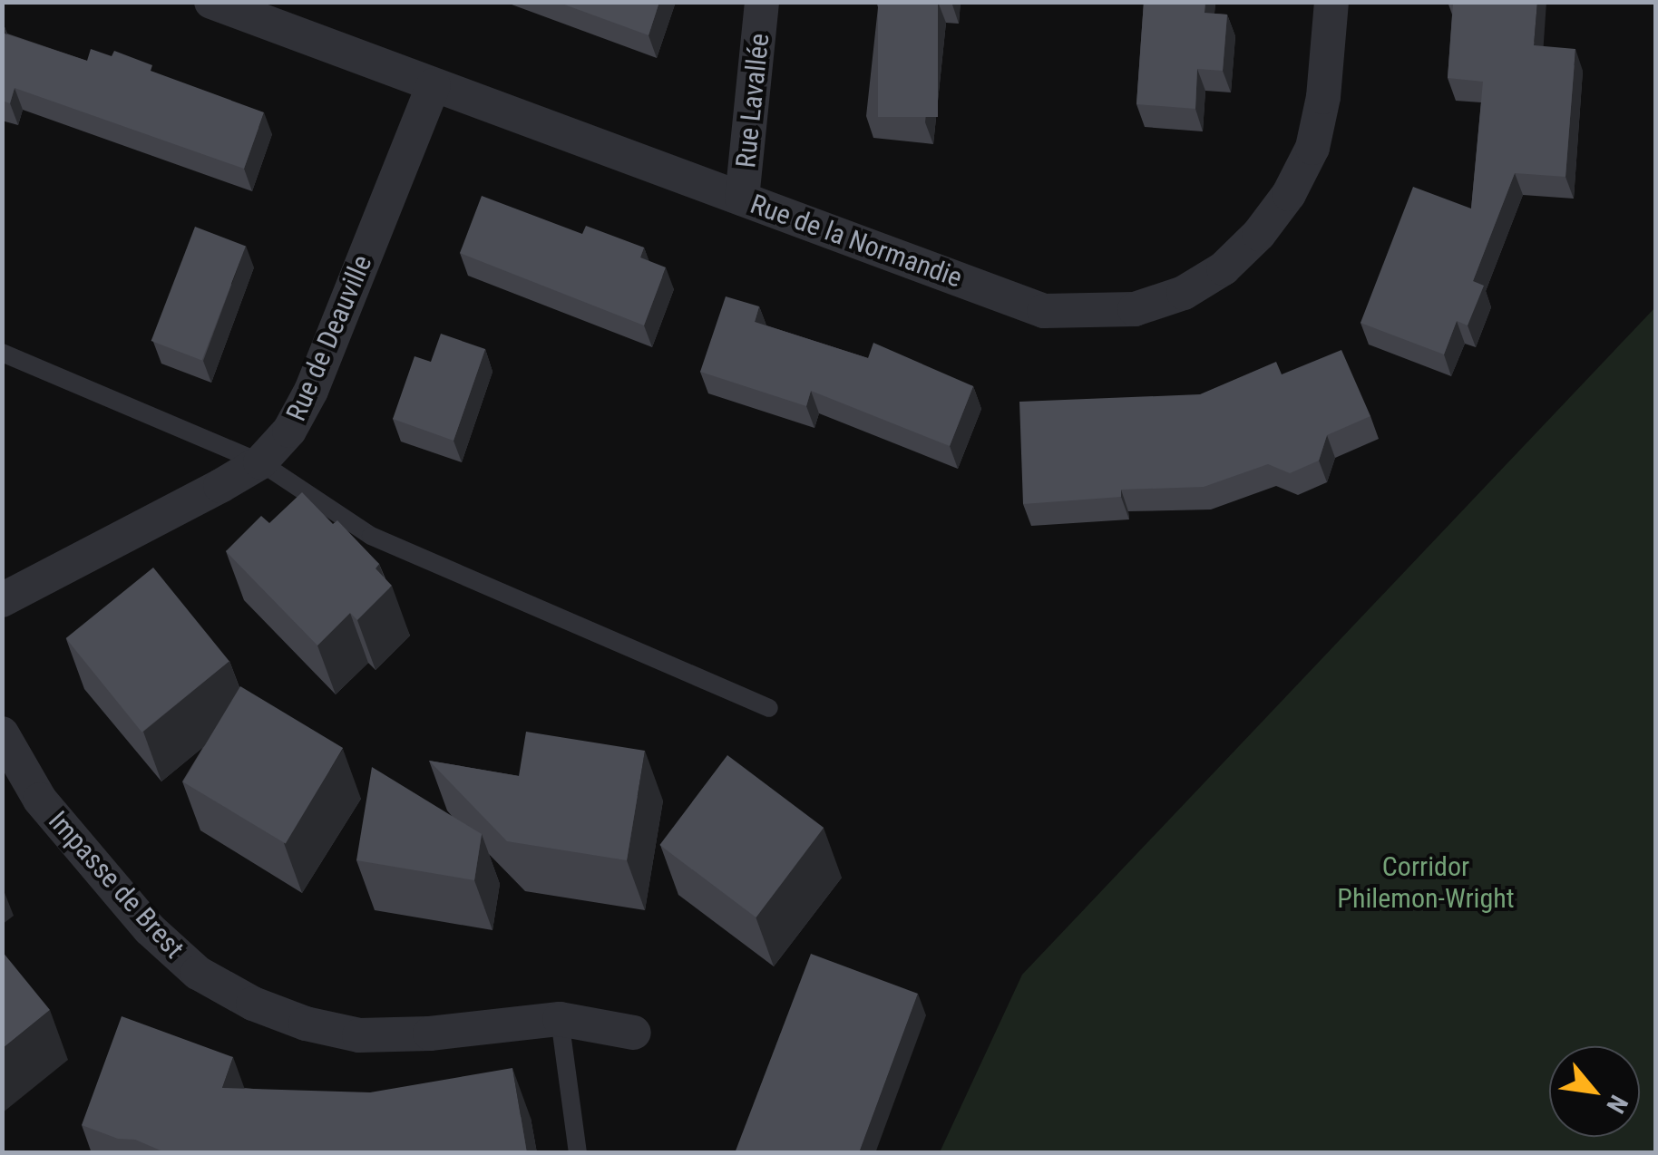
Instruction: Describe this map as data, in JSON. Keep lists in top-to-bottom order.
{
  "streets": {
    "street": [
      "Rue Lavallée",
      "Rue de la Normandie",
      "Rue de Deauville",
      "Impasse de Brest"
    ]
  },
  "crossings": [
    ["Rue Lavallée", "Rue de la Normandie"],
    ["Rue de la Normandie", "Rue de Deauville"]
  ],
  "parks": ["Corridor Philemon-Wright"],
  "north": "bottom right"
}
